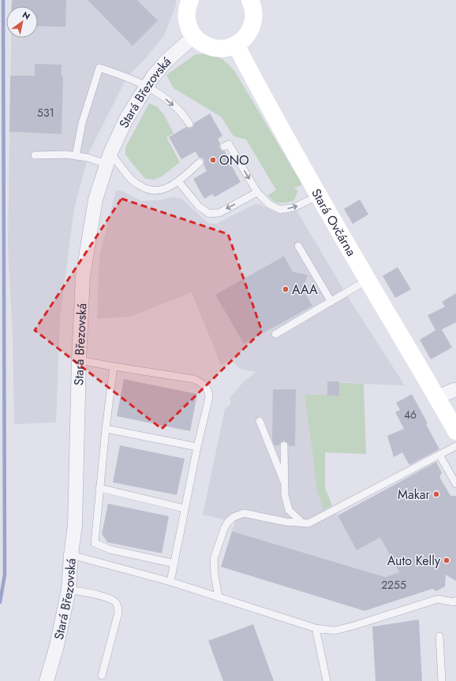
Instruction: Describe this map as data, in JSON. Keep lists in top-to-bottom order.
{
  "streets": {
    "main road": ["Stará Ovčárna"],
    "street": ["Stará Březovská"]
  },
  "places": [
    "ONO",
    "AAA",
    "Makar",
    "Auto Kelly"
  ],
  "house_numbers": ["531", "46", "2255"],
  "north": "top right"
}
